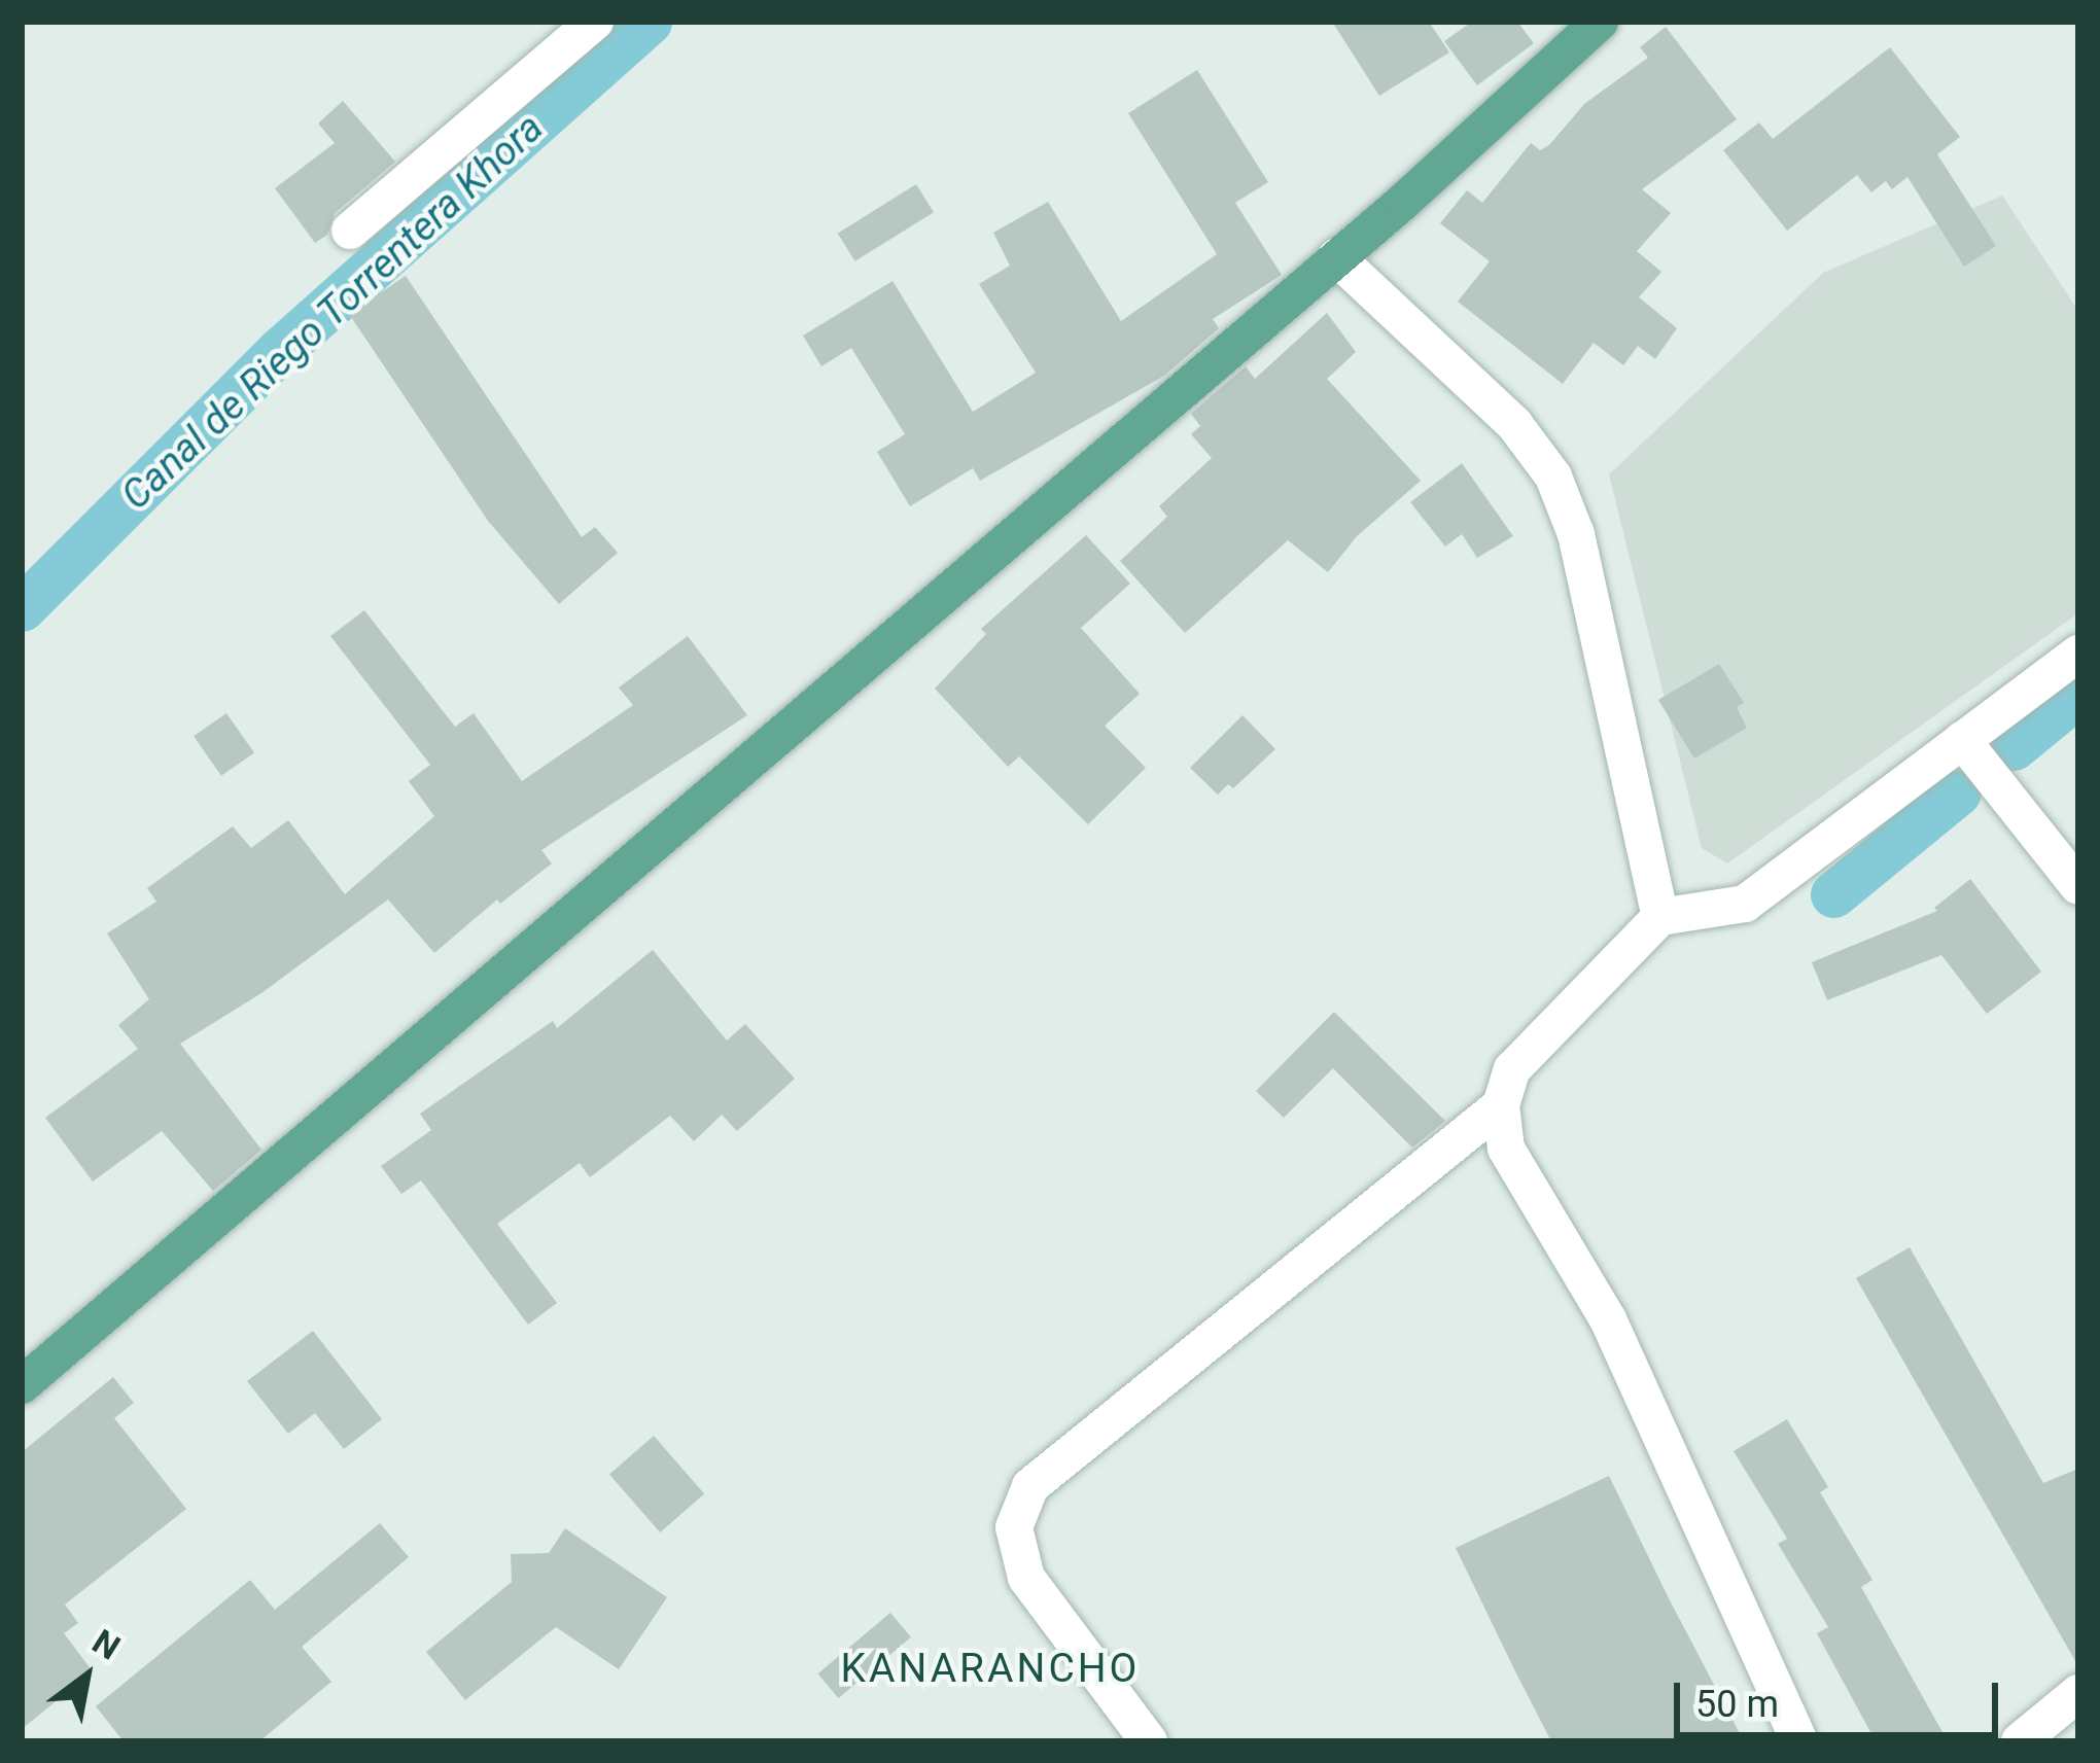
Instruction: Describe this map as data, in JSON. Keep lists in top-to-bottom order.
{
  "districts": ["KANARANCHO"],
  "water": ["Canal de Riego Torrentera Khora"],
  "scale_bar": "50 m",
  "north": "top right"
}
